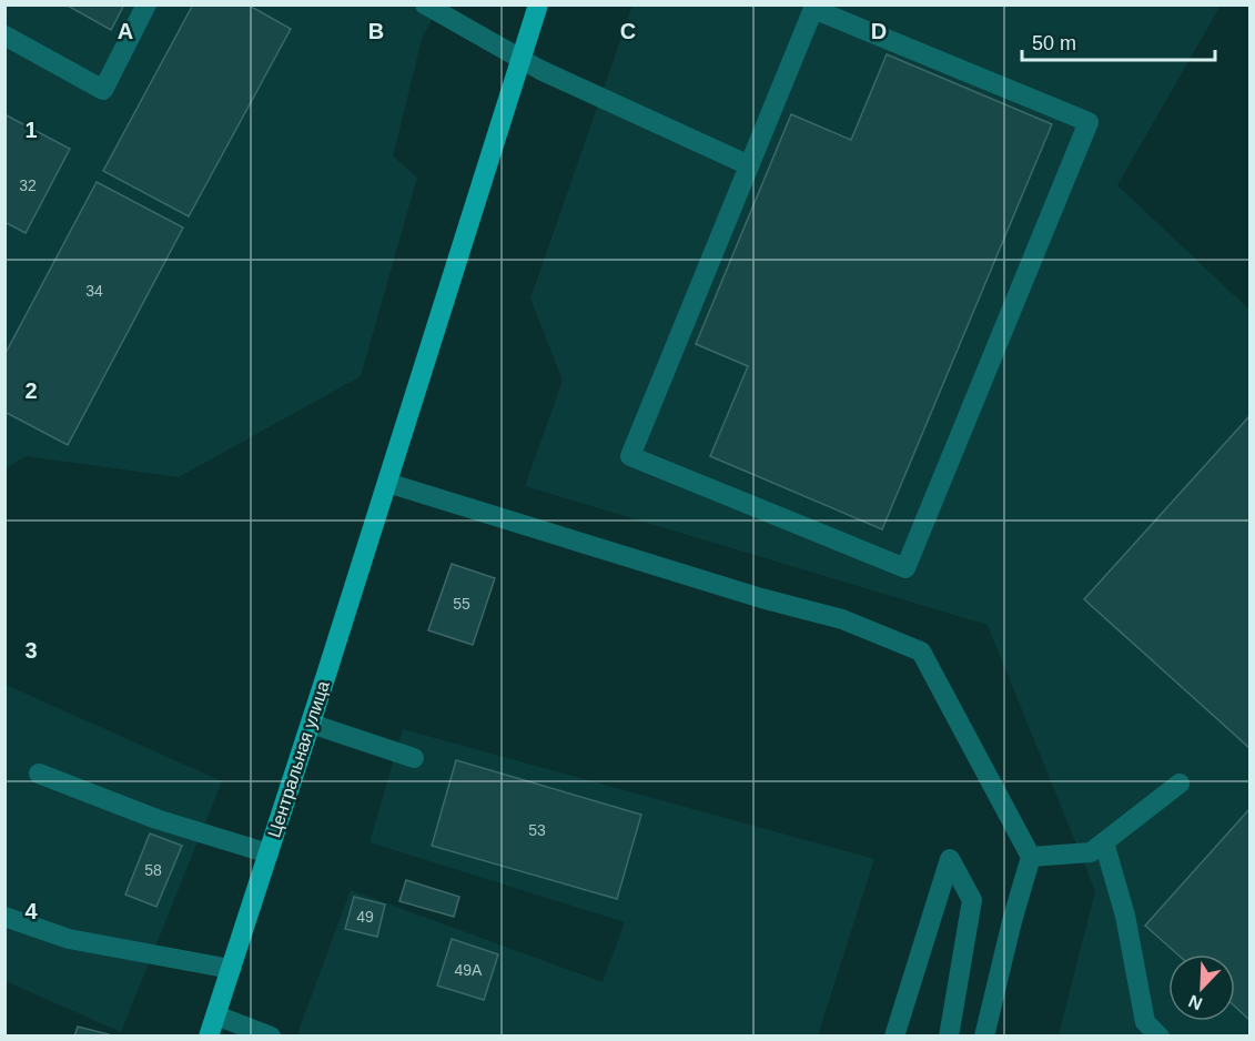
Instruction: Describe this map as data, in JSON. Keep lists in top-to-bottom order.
{
  "streets": {
    "main road": ["Центральная улица"]
  },
  "house_numbers": [
    "32",
    "34",
    "55",
    "53",
    "58",
    "49",
    "49А"
  ],
  "scale_bar": "50 m",
  "north": "bottom left",
  "grid": {
    "columns": [
      "A",
      "B",
      "C",
      "D"
    ],
    "rows": [
      "1",
      "2",
      "3",
      "4"
    ]
  }
}
